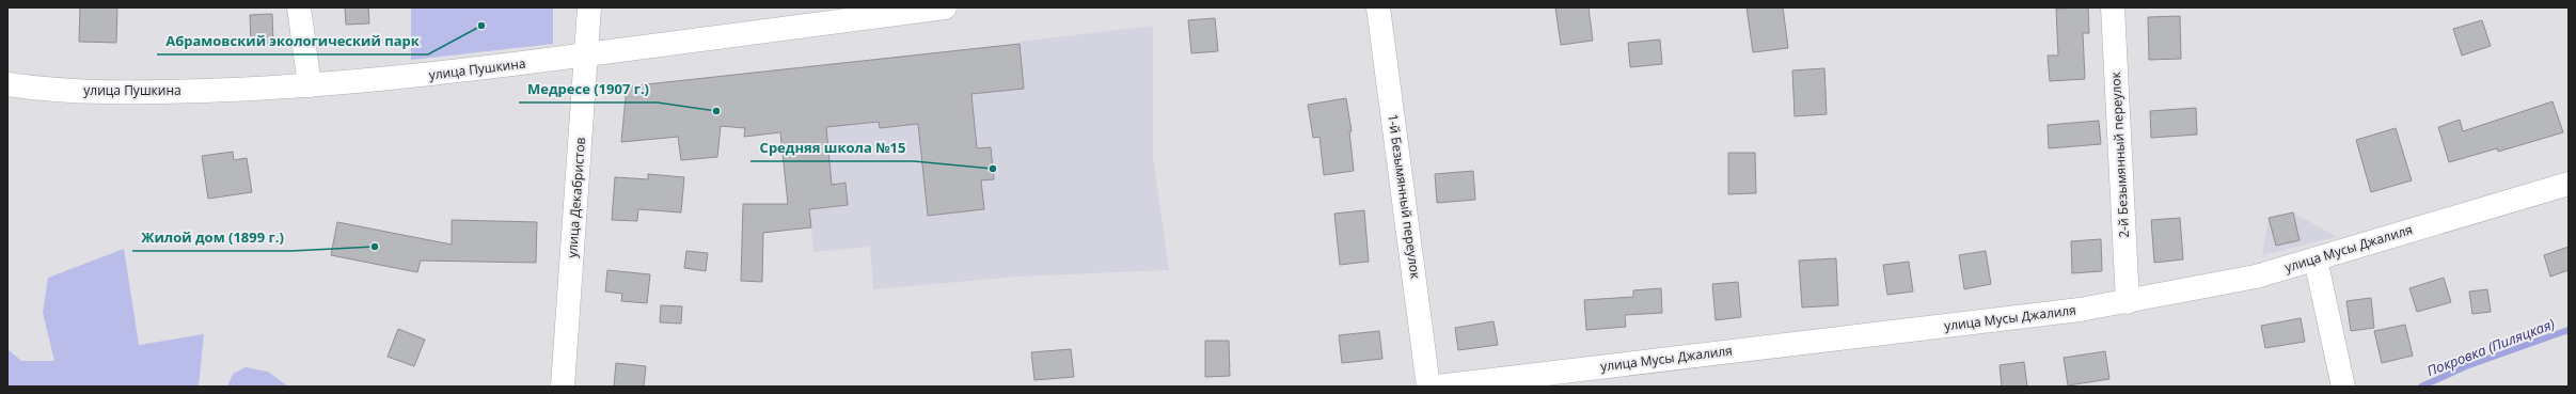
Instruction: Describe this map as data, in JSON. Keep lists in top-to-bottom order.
{
  "streets": {
    "street": [
      "улица Пушкина",
      "2-й Безымянный переулок",
      "1-й Безымянный переулок",
      "улица Декабристов",
      "улица Мусы Джалиля"
    ]
  },
  "crossings": [
    ["улица Пушкина", "улица Декабристов"],
    ["2-й Безымянный переулок", "улица Мусы Джалиля"]
  ],
  "water": ["Покровка (Пиляцкая)"],
  "places": [
    "Абрамовский экологический парк",
    "Медресе (1907 г.)",
    "Средняя школа №15",
    "Жилой дом (1899 г.)"
  ]
}
